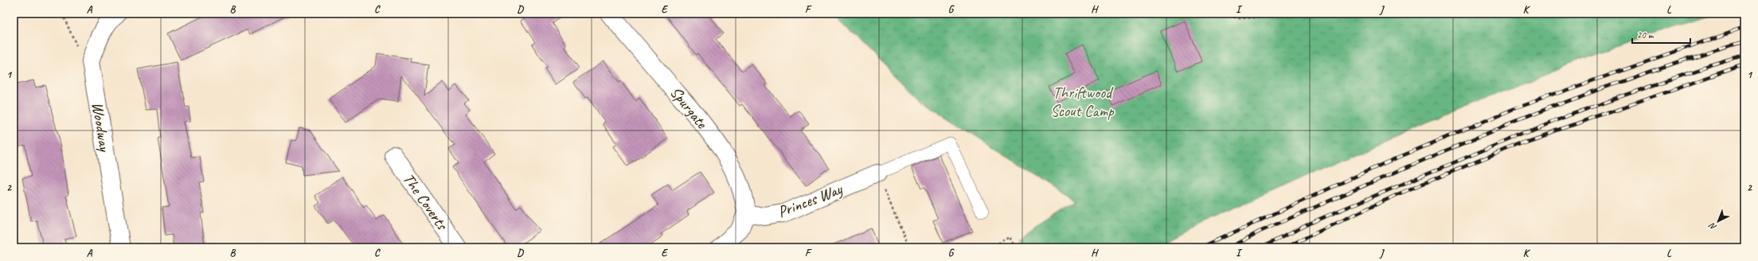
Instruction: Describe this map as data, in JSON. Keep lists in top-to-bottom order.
{
  "streets": {
    "street": [
      "Spurgate",
      "Woodway",
      "Princes Way",
      "The Coverts"
    ]
  },
  "crossings": [
    ["Spurgate", "Princes Way"]
  ],
  "parks": ["Thriftwood Scout Camp"],
  "scale_bar": "20 m",
  "north": "bottom left",
  "grid": {
    "columns": [
      "A",
      "B",
      "C",
      "D",
      "E",
      "F",
      "G",
      "H",
      "I",
      "J",
      "K",
      "L"
    ],
    "rows": ["1", "2"]
  }
}
